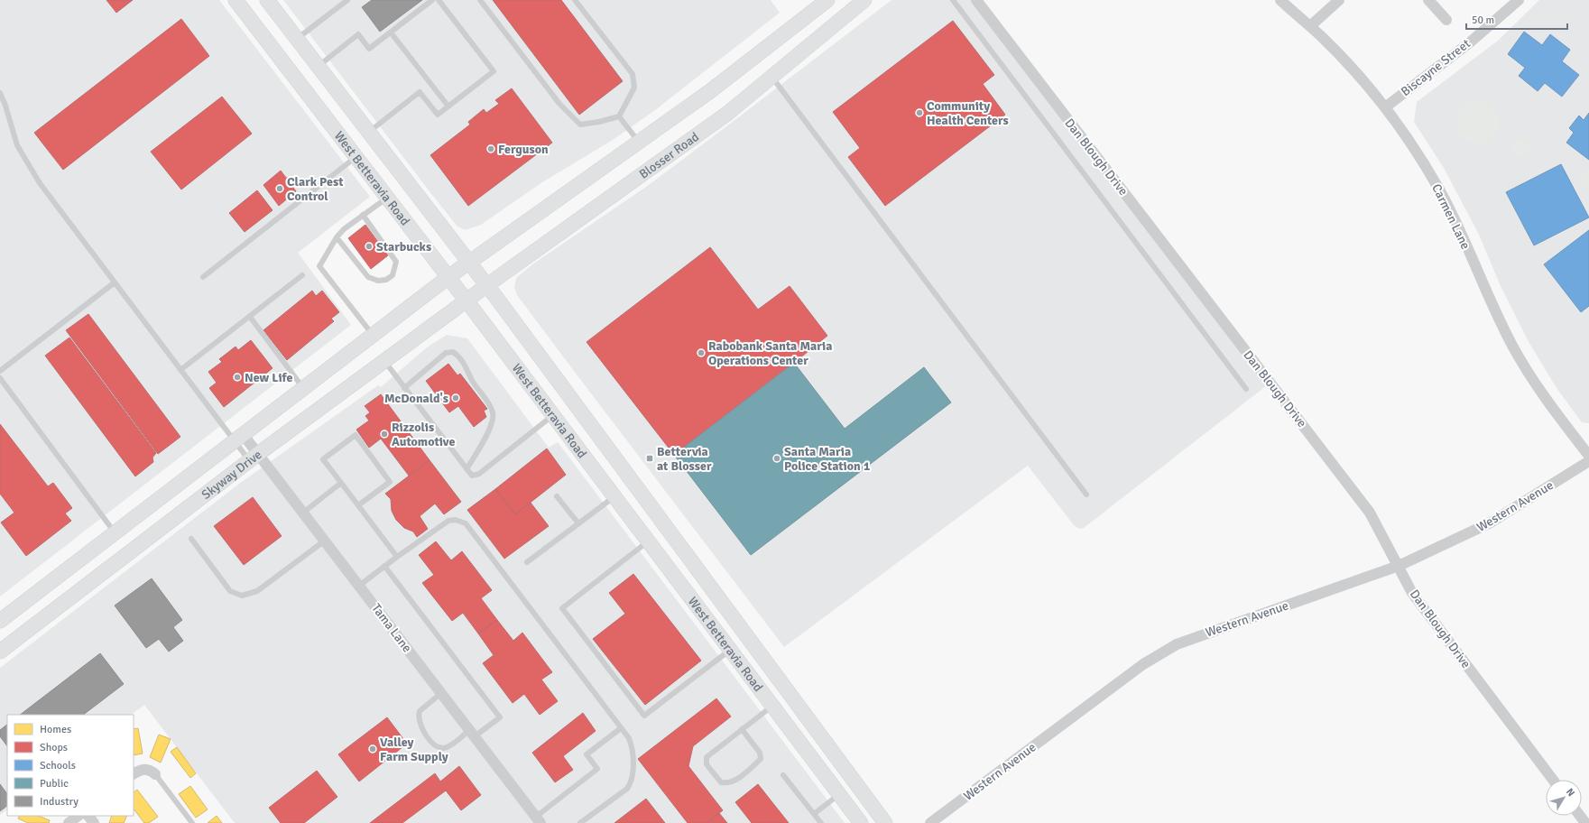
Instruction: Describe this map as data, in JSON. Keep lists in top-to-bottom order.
{
  "streets": {
    "main road": ["Blosser Road", "West Betteravia Road", "Skyway Drive"],
    "street": [
      "Biscayne Street",
      "Dan Blough Drive",
      "Carmen Lane",
      "Western Avenue",
      "Tama Lane"
    ]
  },
  "crossings": [
    ["Biscayne Street", "Carmen Lane"],
    ["Blosser Road", "West Betteravia Road"],
    ["Blosser Road", "Skyway Drive"],
    ["Dan Blough Drive", "Western Avenue"],
    ["West Betteravia Road", "Skyway Drive"],
    ["Skyway Drive", "Tama Lane"]
  ],
  "places": {
    "other": [
      "Community Health Centers",
      "Ferguson",
      "Clark Pest Control",
      "Starbucks",
      "Rabobank Santa Maria Operations Center",
      "New Life",
      "McDonald's",
      "Rizzolis Automotive",
      "Santa Maria Police Station 1",
      "Valley Farm Supply"
    ],
    "transit": ["Bettervia at Blosser"]
  },
  "legend": [
    "Homes",
    "Shops",
    "Schools",
    "Public",
    "Industry"
  ],
  "scale_bar": "50 m",
  "north": "top right"
}
